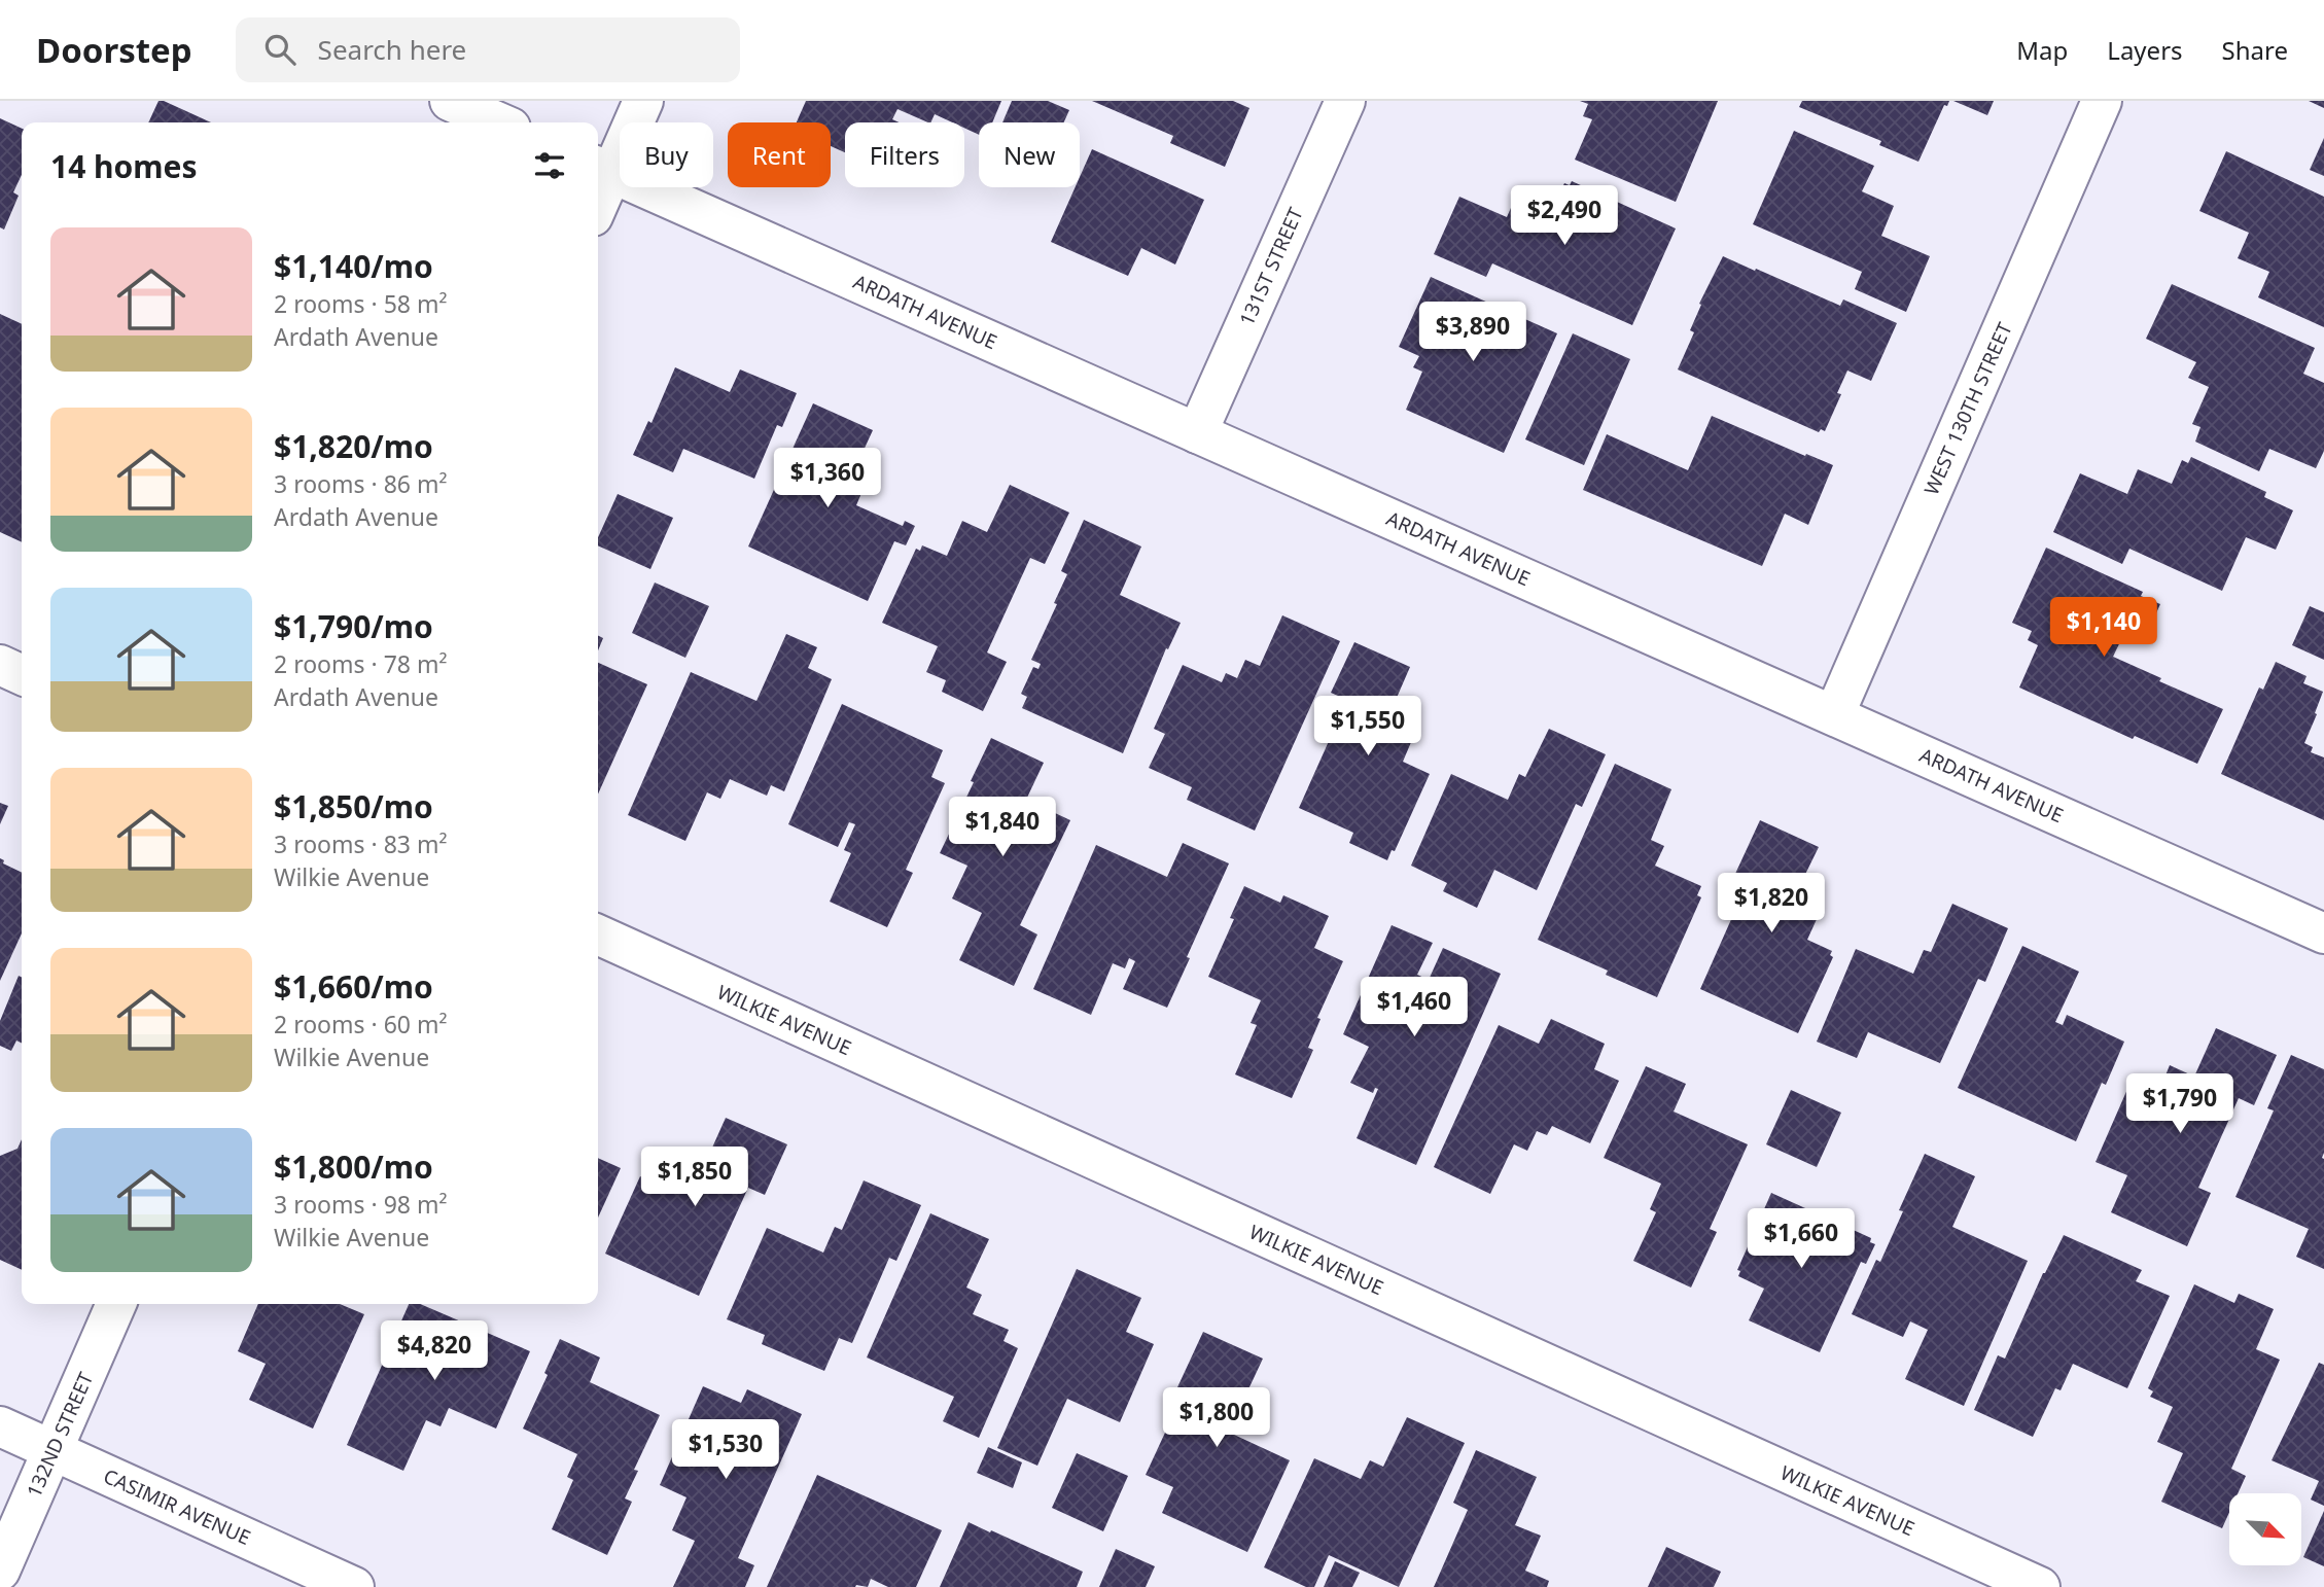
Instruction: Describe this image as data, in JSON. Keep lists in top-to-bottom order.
{
  "streets": {
    "street": [
      "131ST STREET",
      "ARDATH AVENUE",
      "WEST 130TH STREET",
      "WILKIE AVENUE",
      "132ND STREET",
      "CASIMIR AVENUE"
    ]
  },
  "crossings": [
    ["131ST STREET", "ARDATH AVENUE"],
    ["ARDATH AVENUE", "WEST 130TH STREET"],
    ["132ND STREET", "CASIMIR AVENUE"]
  ],
  "north": "bottom right",
  "page": {
    "header": "Doorstep",
    "search": "Search here",
    "nav": ["Map", "Layers", "Share"],
    "chip": [
      "Buy",
      "Rent",
      "Filters",
      "New"
    ],
    "heading": "14 homes",
    "price": [
      "$2,490",
      "$3,890",
      "$1,360",
      "$1,140",
      "$1,550",
      "$1,840",
      "$1,820",
      "$1,460",
      "$1,790",
      "$1,850",
      "$1,660",
      "$4,820",
      "$1,800",
      "$1,530"
    ],
    "list": [
      {
        "name": "$1,140/mo",
        "note": "2 rooms · 58 m² · Ardath Avenue"
      },
      {
        "name": "$1,820/mo",
        "note": "3 rooms · 86 m² · Ardath Avenue"
      },
      {
        "name": "$1,790/mo",
        "note": "2 rooms · 78 m² · Ardath Avenue"
      },
      {
        "name": "$1,850/mo",
        "note": "3 rooms · 83 m² · Wilkie Avenue"
      },
      {
        "name": "$1,660/mo",
        "note": "2 rooms · 60 m² · Wilkie Avenue"
      },
      {
        "name": "$1,800/mo",
        "note": "3 rooms · 98 m² · Wilkie Avenue"
      }
    ]
  }
}
